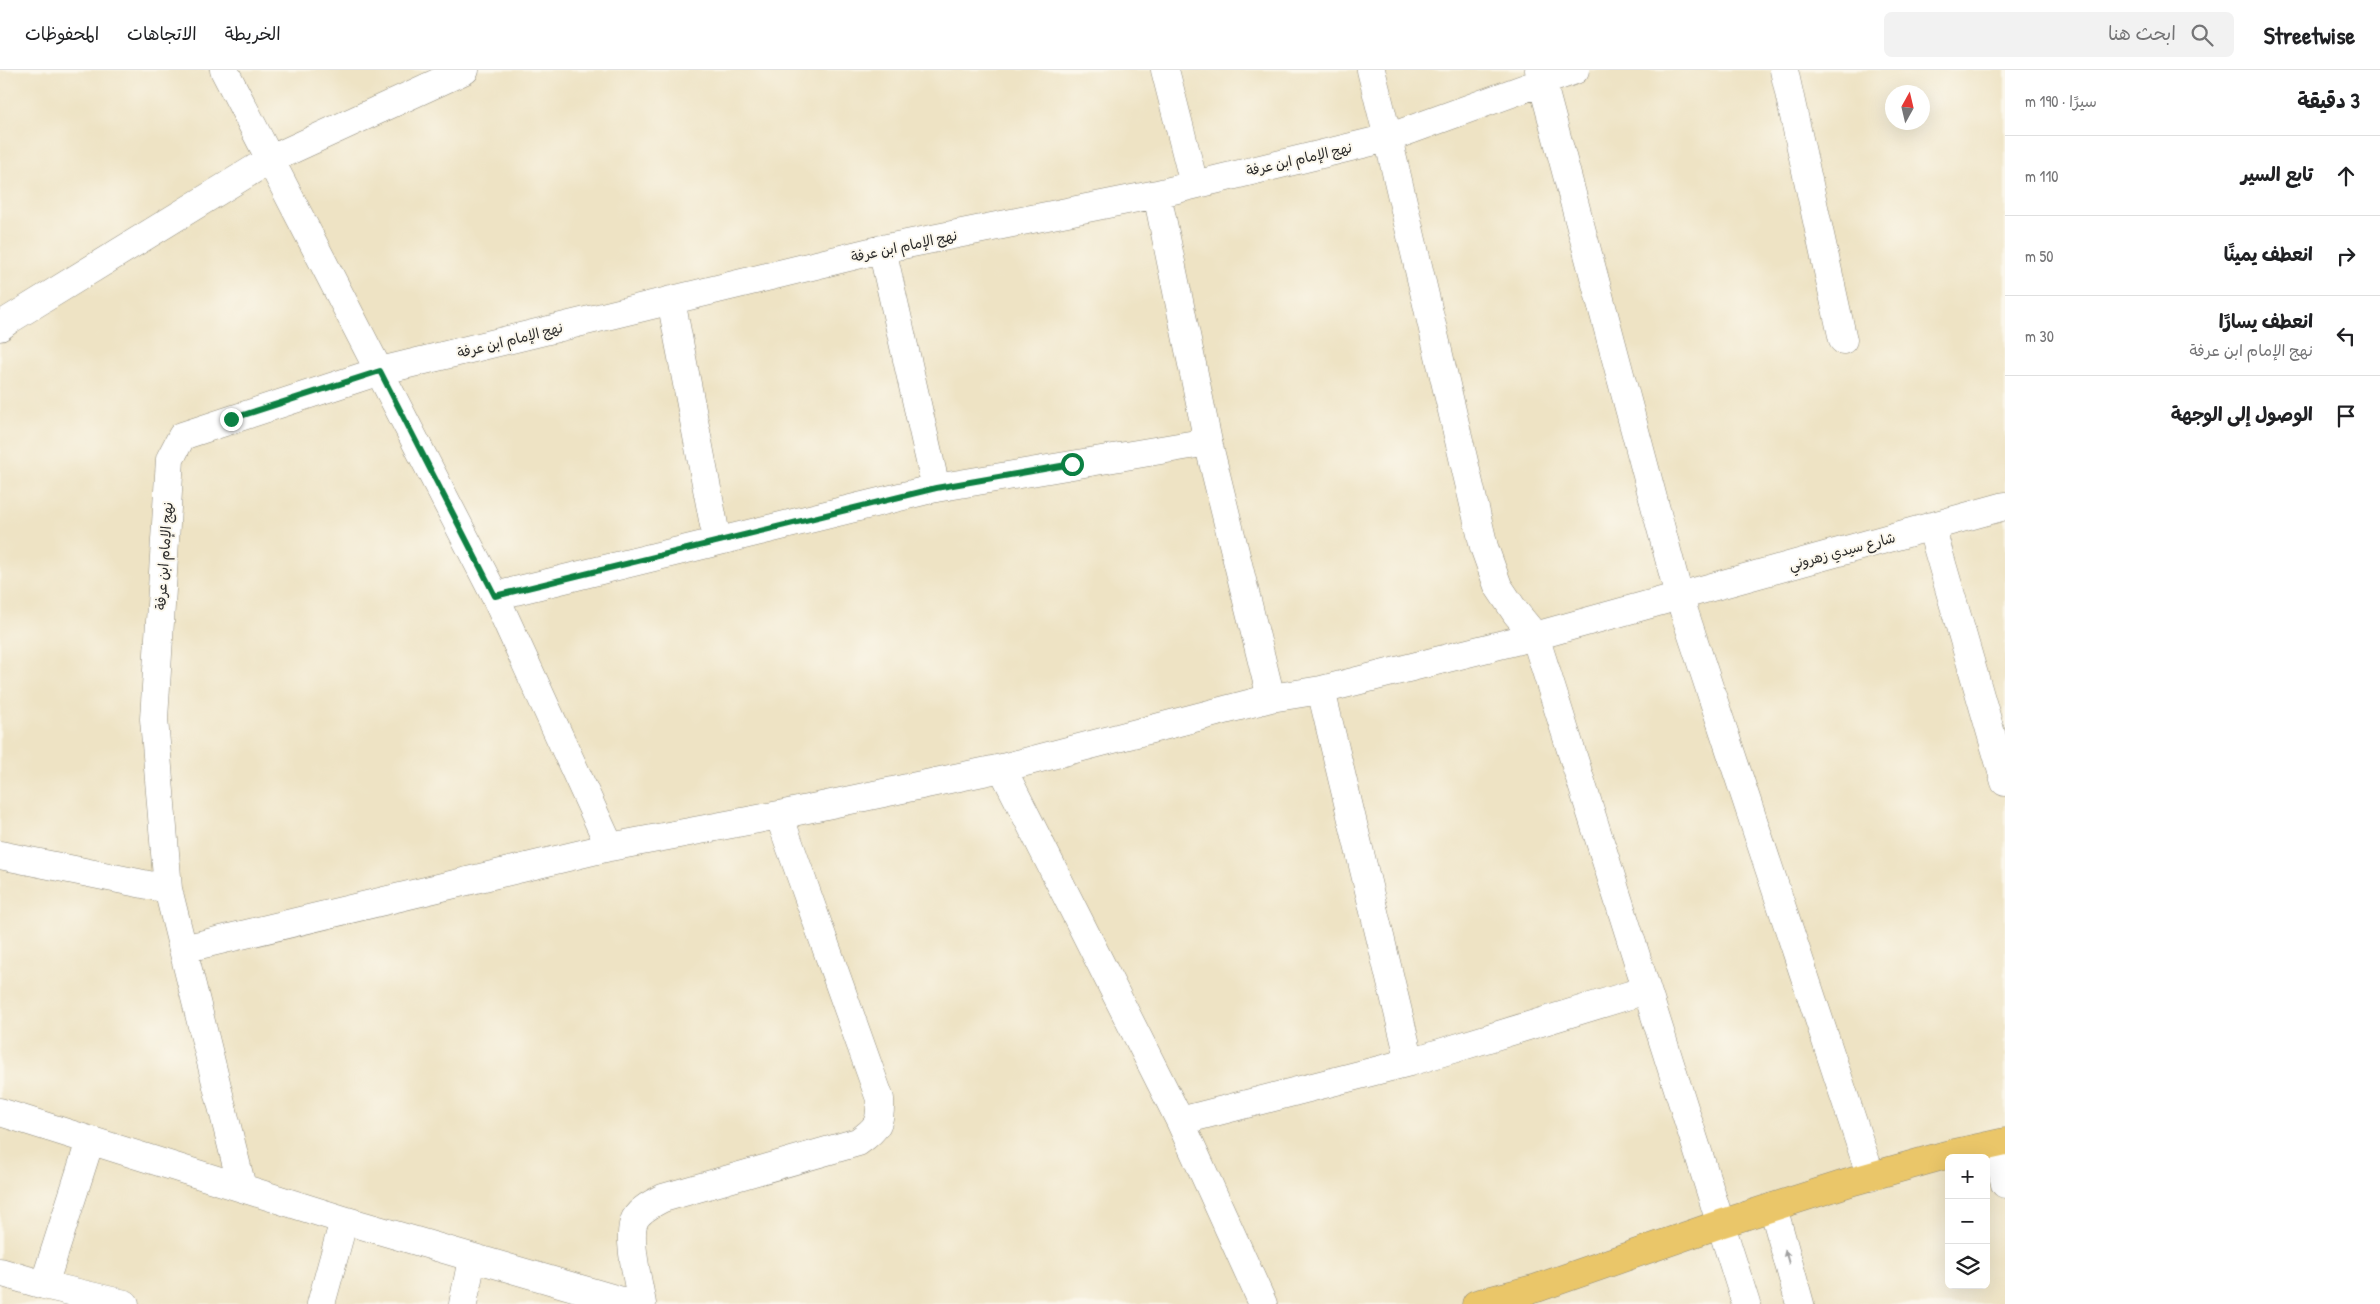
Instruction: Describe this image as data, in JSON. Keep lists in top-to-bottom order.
{
  "streets": {
    "street": ["نهج الإمام ابن عرفة", "شارع سيدي زهروني"]
  },
  "crossings": [
    ["نهج الإمام ابن عرفة", "شارع سيدي زهروني"]
  ],
  "north": "top",
  "page": {
    "header": "Streetwise",
    "search": "ابحث هنا",
    "nav": ["الخريطة", "الاتجاهات", "المحفوظات"],
    "heading": ["3 دقيقة", "سيرًا · 190 m"],
    "list": [
      ["تابع السير", "110 m"],
      ["انعطف يمينًا", "50 m"],
      ["انعطف يسارًا", "نهج الإمام ابن عرفة", "30 m"],
      "الوصول إلى الوجهة"
    ],
    "map_buttons": ["+", "−"]
  }
}
